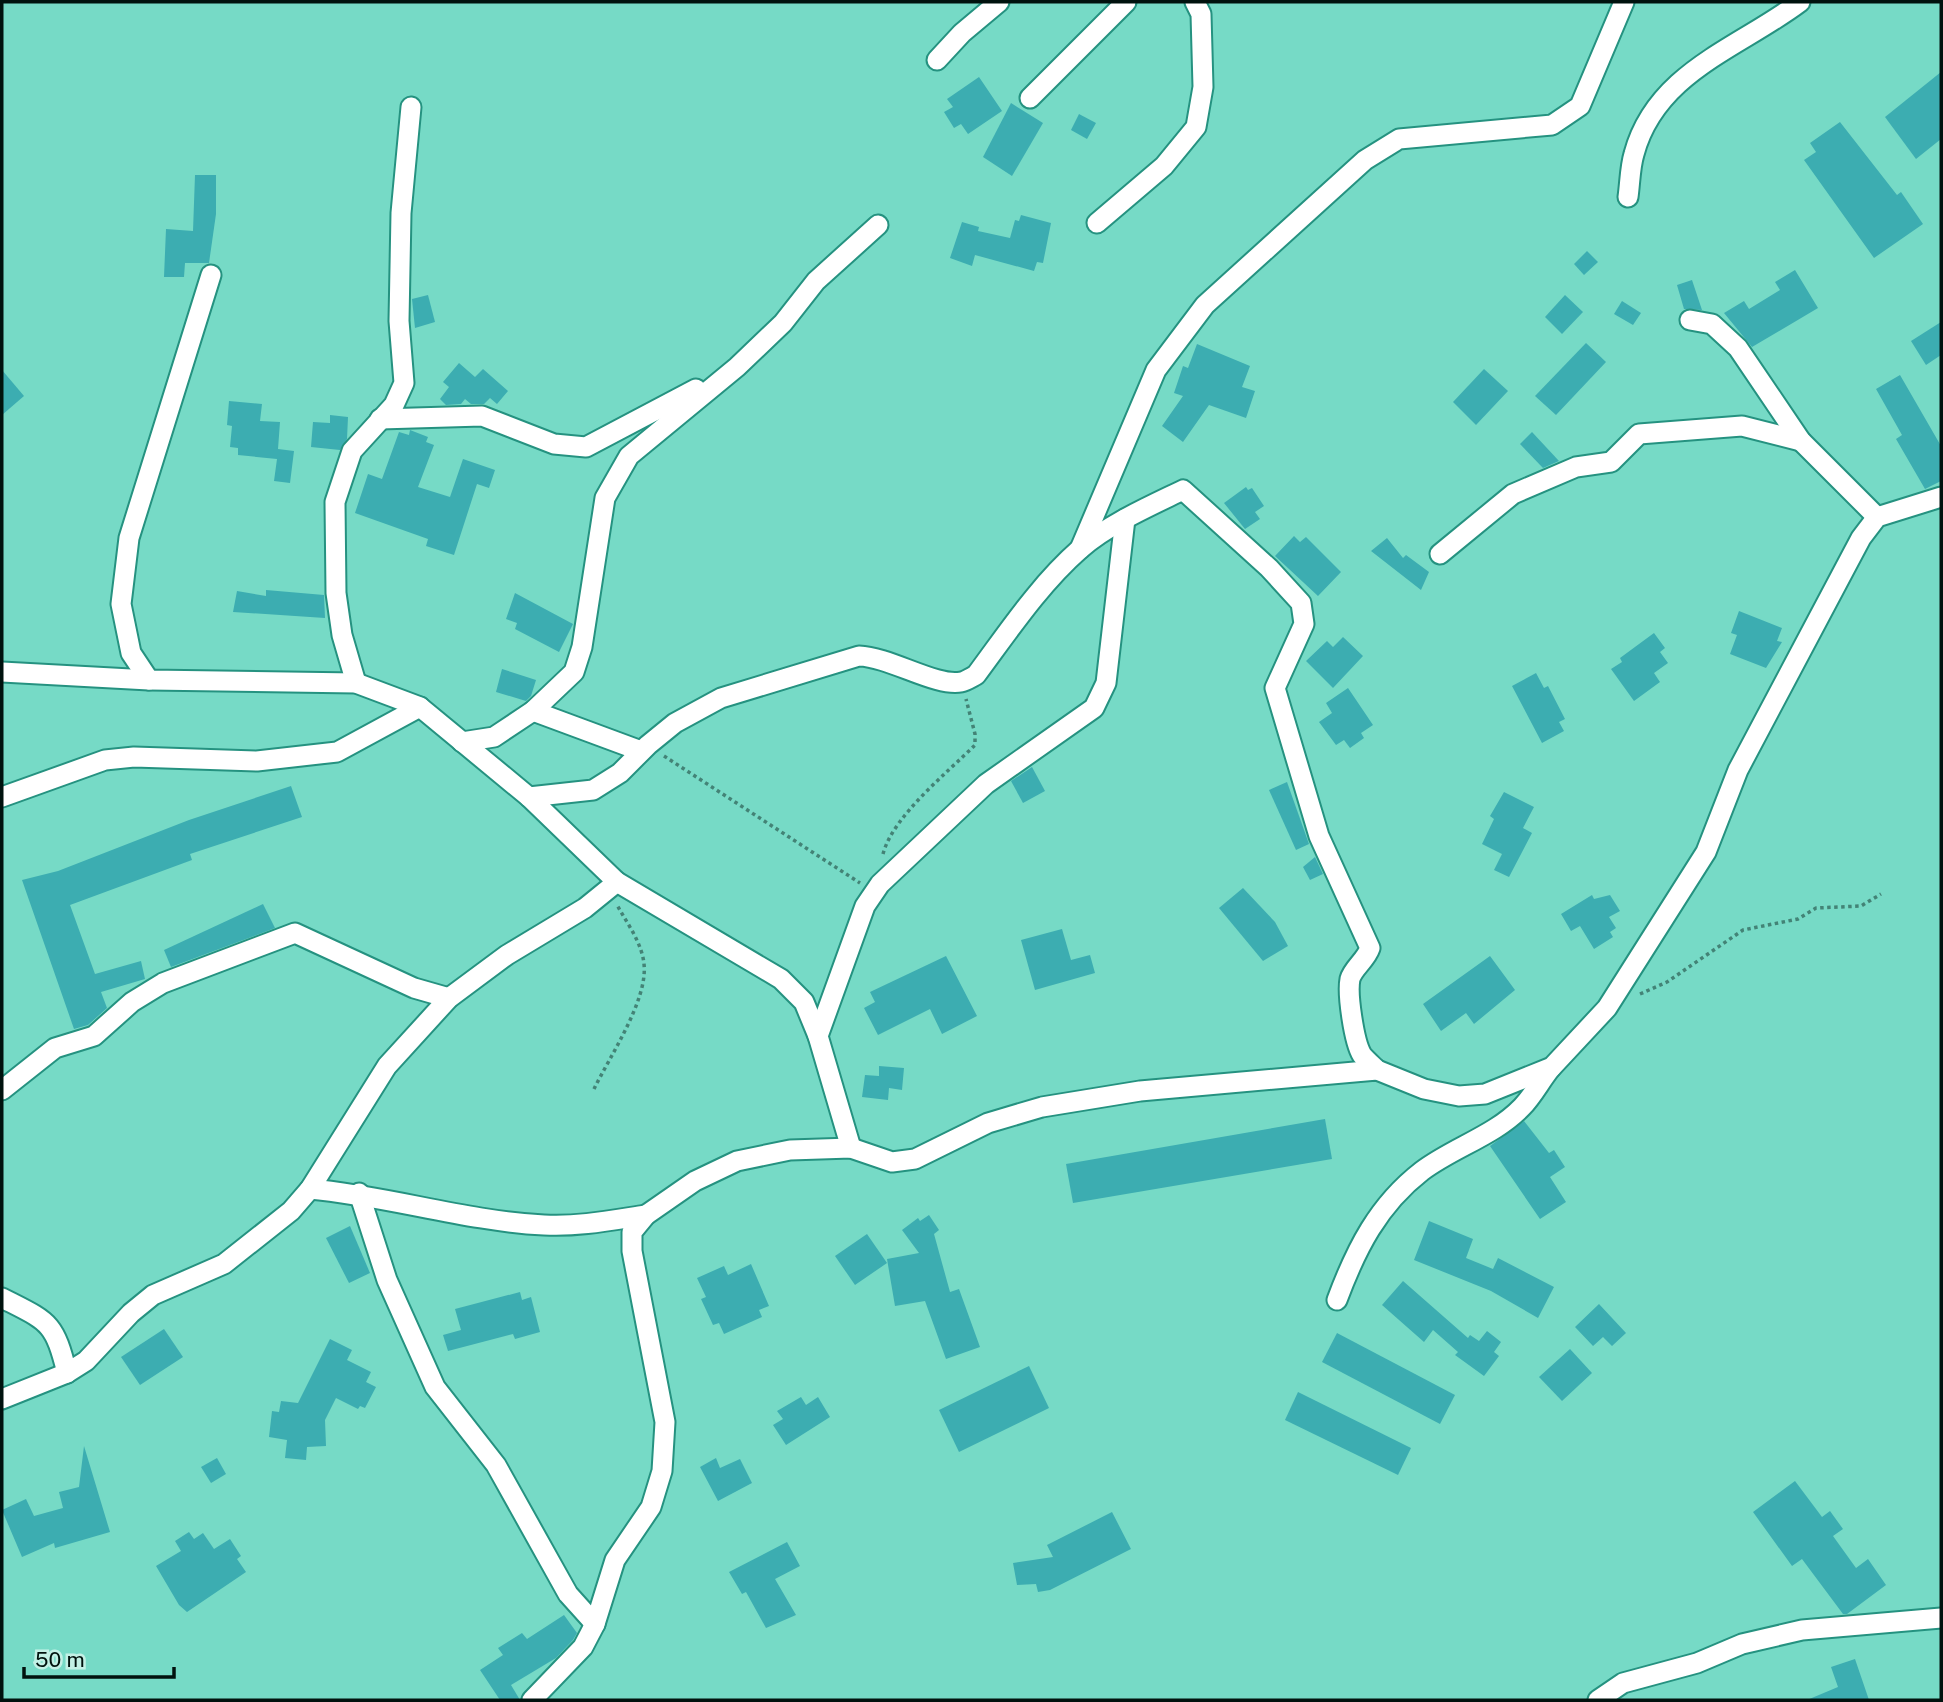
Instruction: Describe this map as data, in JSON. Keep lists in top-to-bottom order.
{
  "scale_bar": "50 m"
}
